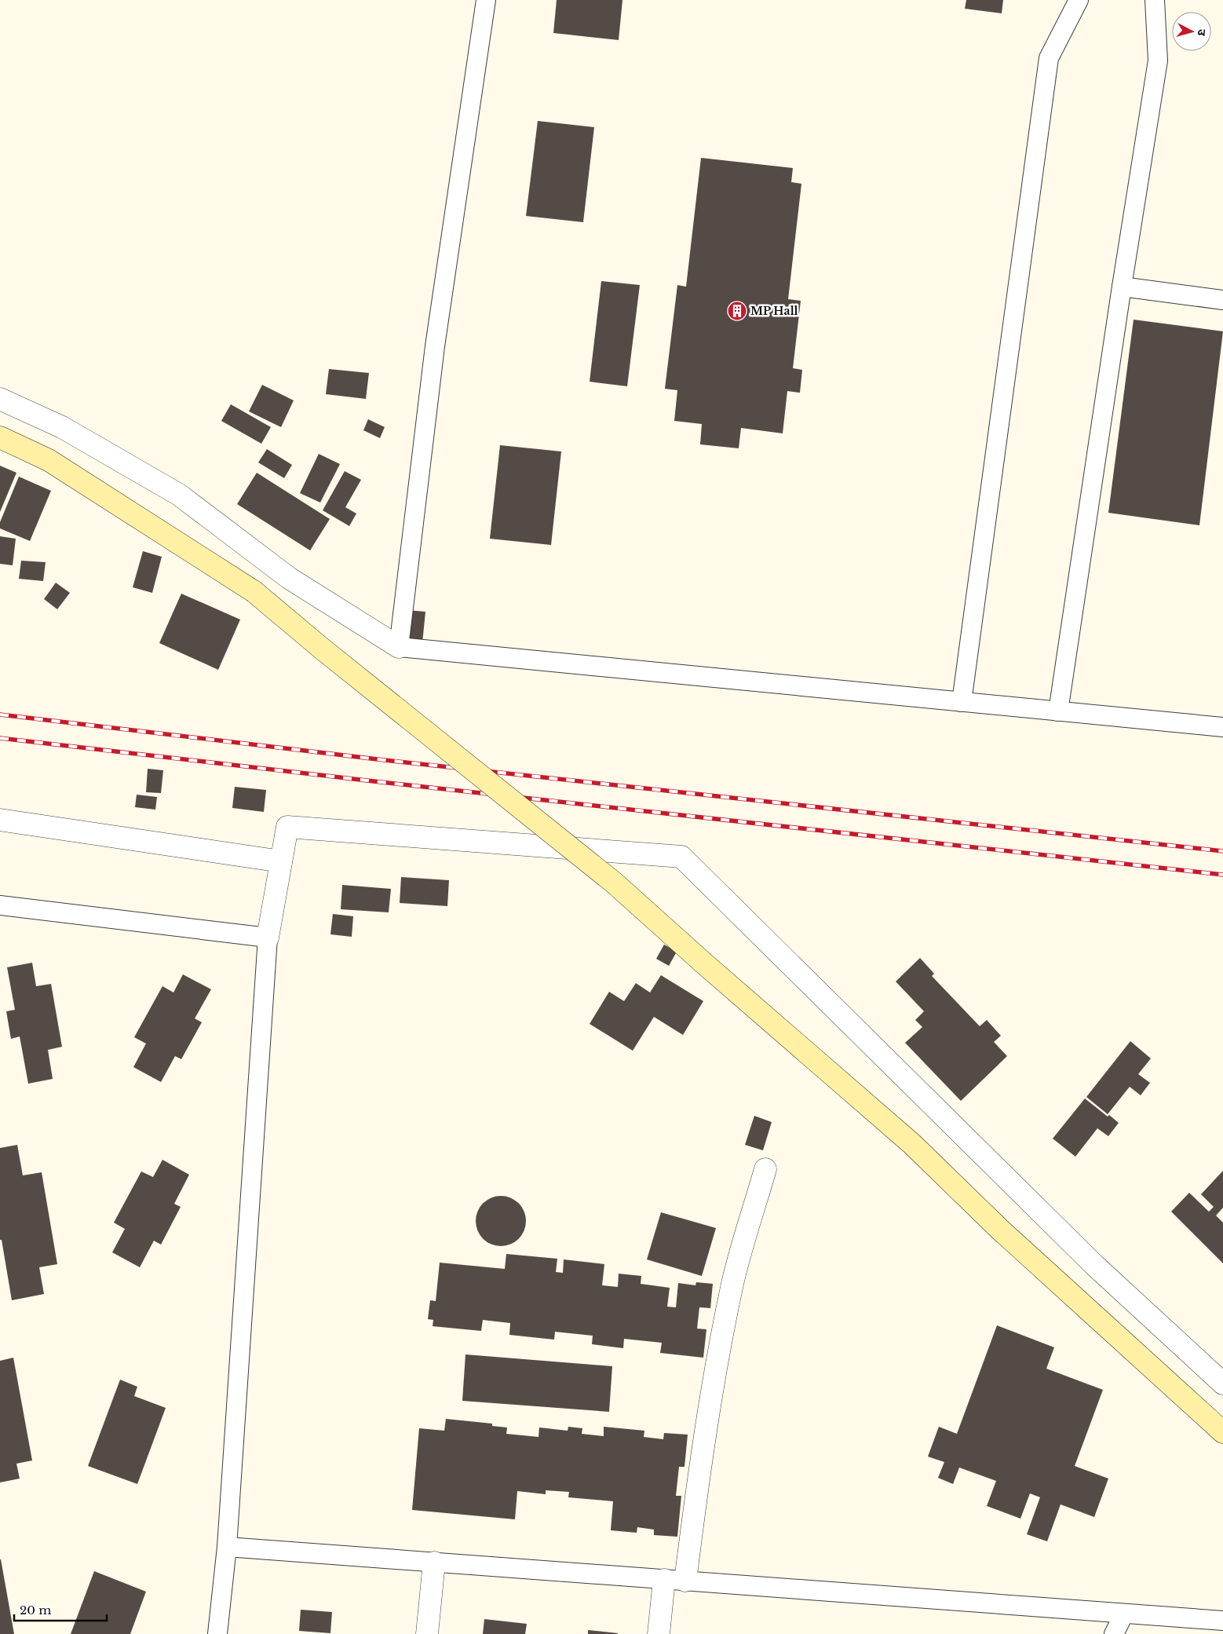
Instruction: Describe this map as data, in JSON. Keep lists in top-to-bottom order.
{
  "places": {
    "building": ["MP Hall"]
  },
  "scale_bar": "20 m",
  "north": "right"
}
